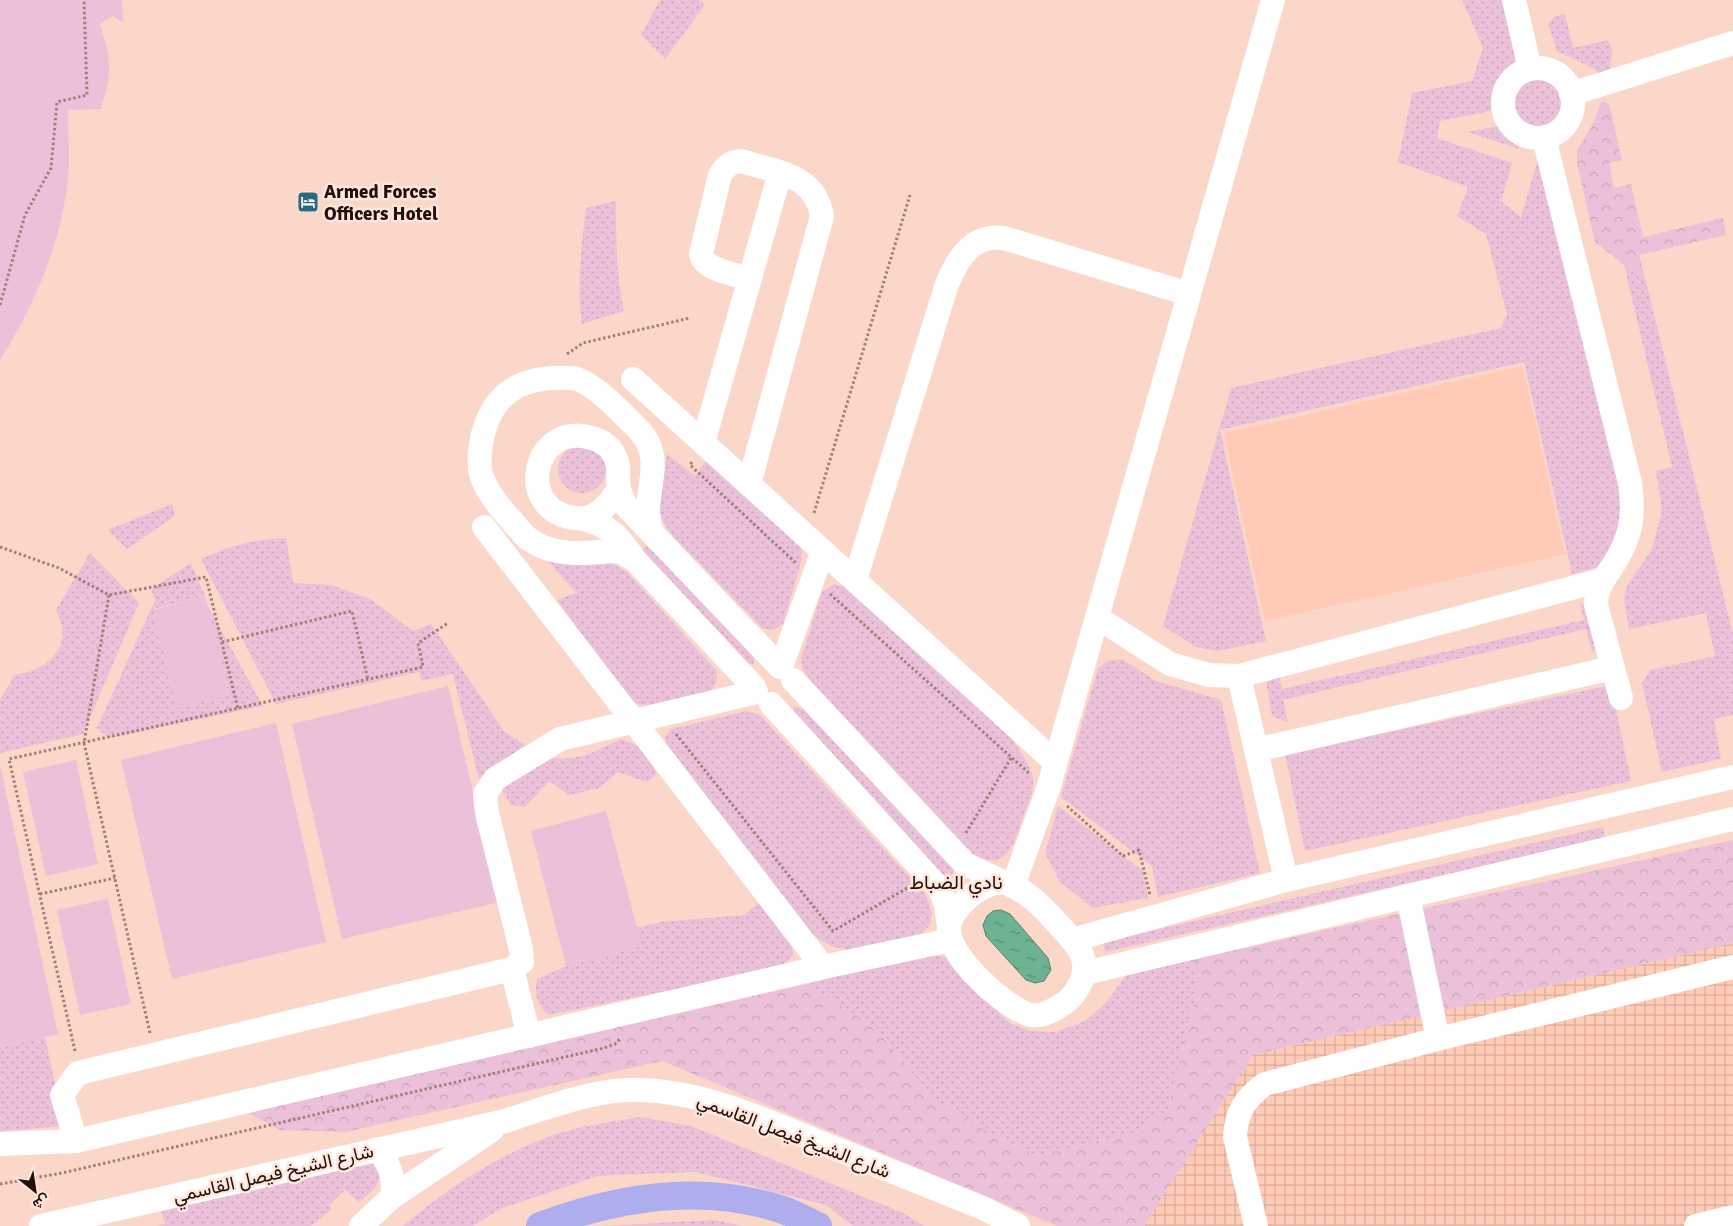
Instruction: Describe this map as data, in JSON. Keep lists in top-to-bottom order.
{
  "streets": {
    "street": ["شارع الشيخ فيصل القاسمي"]
  },
  "districts": ["نادي الضباط"],
  "places": {
    "hotel": ["Armed Forces Officers Hotel"]
  },
  "north": "bottom right"
}
